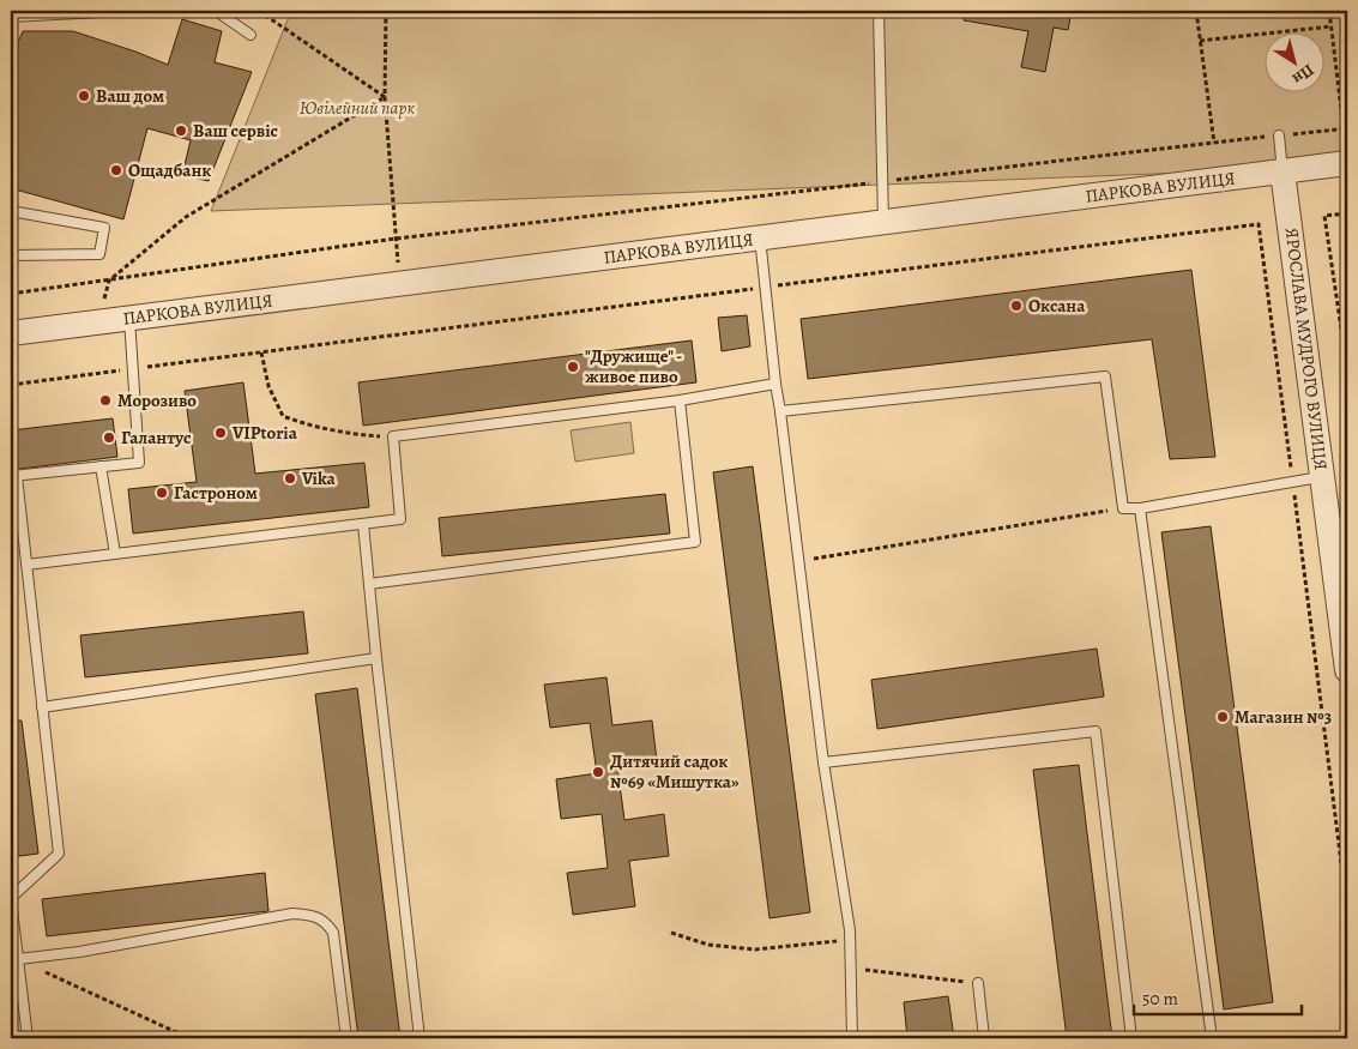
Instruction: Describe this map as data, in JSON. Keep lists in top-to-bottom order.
{
  "streets": {
    "street": ["ПАРКОВА ВУЛИЦЯ", "ЯРОСЛАВА МУДРОГО ВУЛИЦЯ"]
  },
  "crossings": [
    ["ПАРКОВА ВУЛИЦЯ", "ЯРОСЛАВА МУДРОГО ВУЛИЦЯ"]
  ],
  "parks": ["Ювілейний парк"],
  "places": [
    "Ваш дом",
    "Ваш сервіс",
    "Ощадбанк",
    "Оксана",
    "\"Дружище\" - живое пиво",
    "Морозиво",
    "VIPtoria",
    "Галантус",
    "Vika",
    "Гастроном",
    "Магазин №3",
    "Дитячий садок №69 «Мишутка»"
  ],
  "scale_bar": "50 m",
  "north": "bottom right"
}
